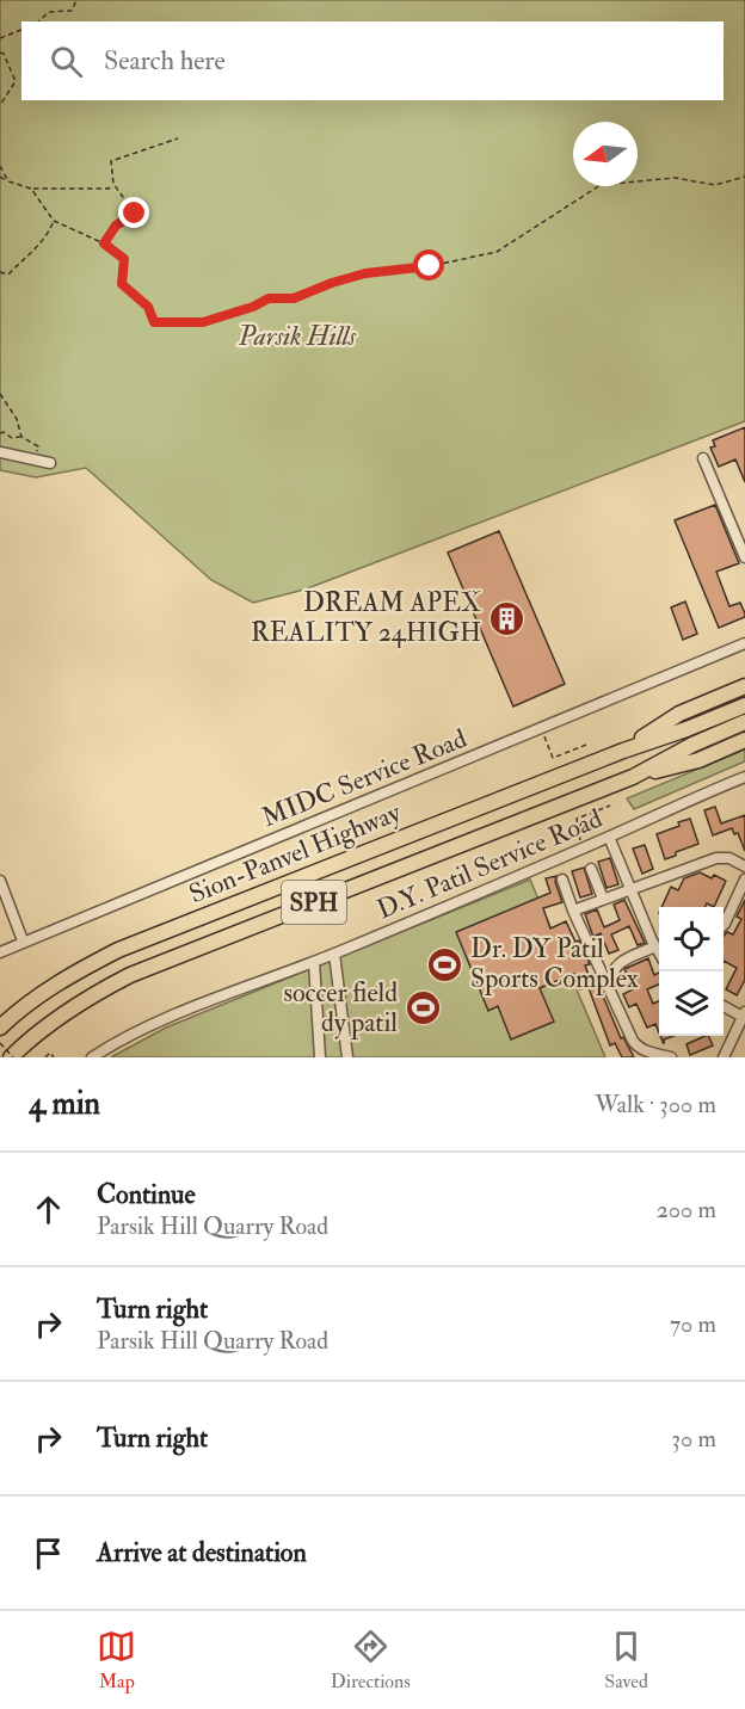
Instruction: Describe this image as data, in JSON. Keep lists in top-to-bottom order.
{
  "streets": {
    "highway": ["Sion-Panvel Highway", "SPH"],
    "street": ["MIDC Service Road", "D.Y. Patil Service Road"]
  },
  "crossings": [
    ["Sion-Panvel Highway", "SPH"]
  ],
  "parks": ["Parsik Hills"],
  "places": {
    "building": ["DREAM APEX REALITY 24HIGH"],
    "sports": ["Dr. DY Patil Sports Complex", "soccer field dy patil"]
  },
  "north": "left",
  "page": {
    "search": "Search here",
    "heading": ["4 min", "Walk · 300 m"],
    "list": [
      ["Continue", "Parsik Hill Quarry Road", "200 m"],
      ["Turn right", "Parsik Hill Quarry Road", "70 m"],
      ["Turn right", "30 m"],
      "Arrive at destination"
    ],
    "nav": ["Map", "Directions", "Saved"]
  }
}
